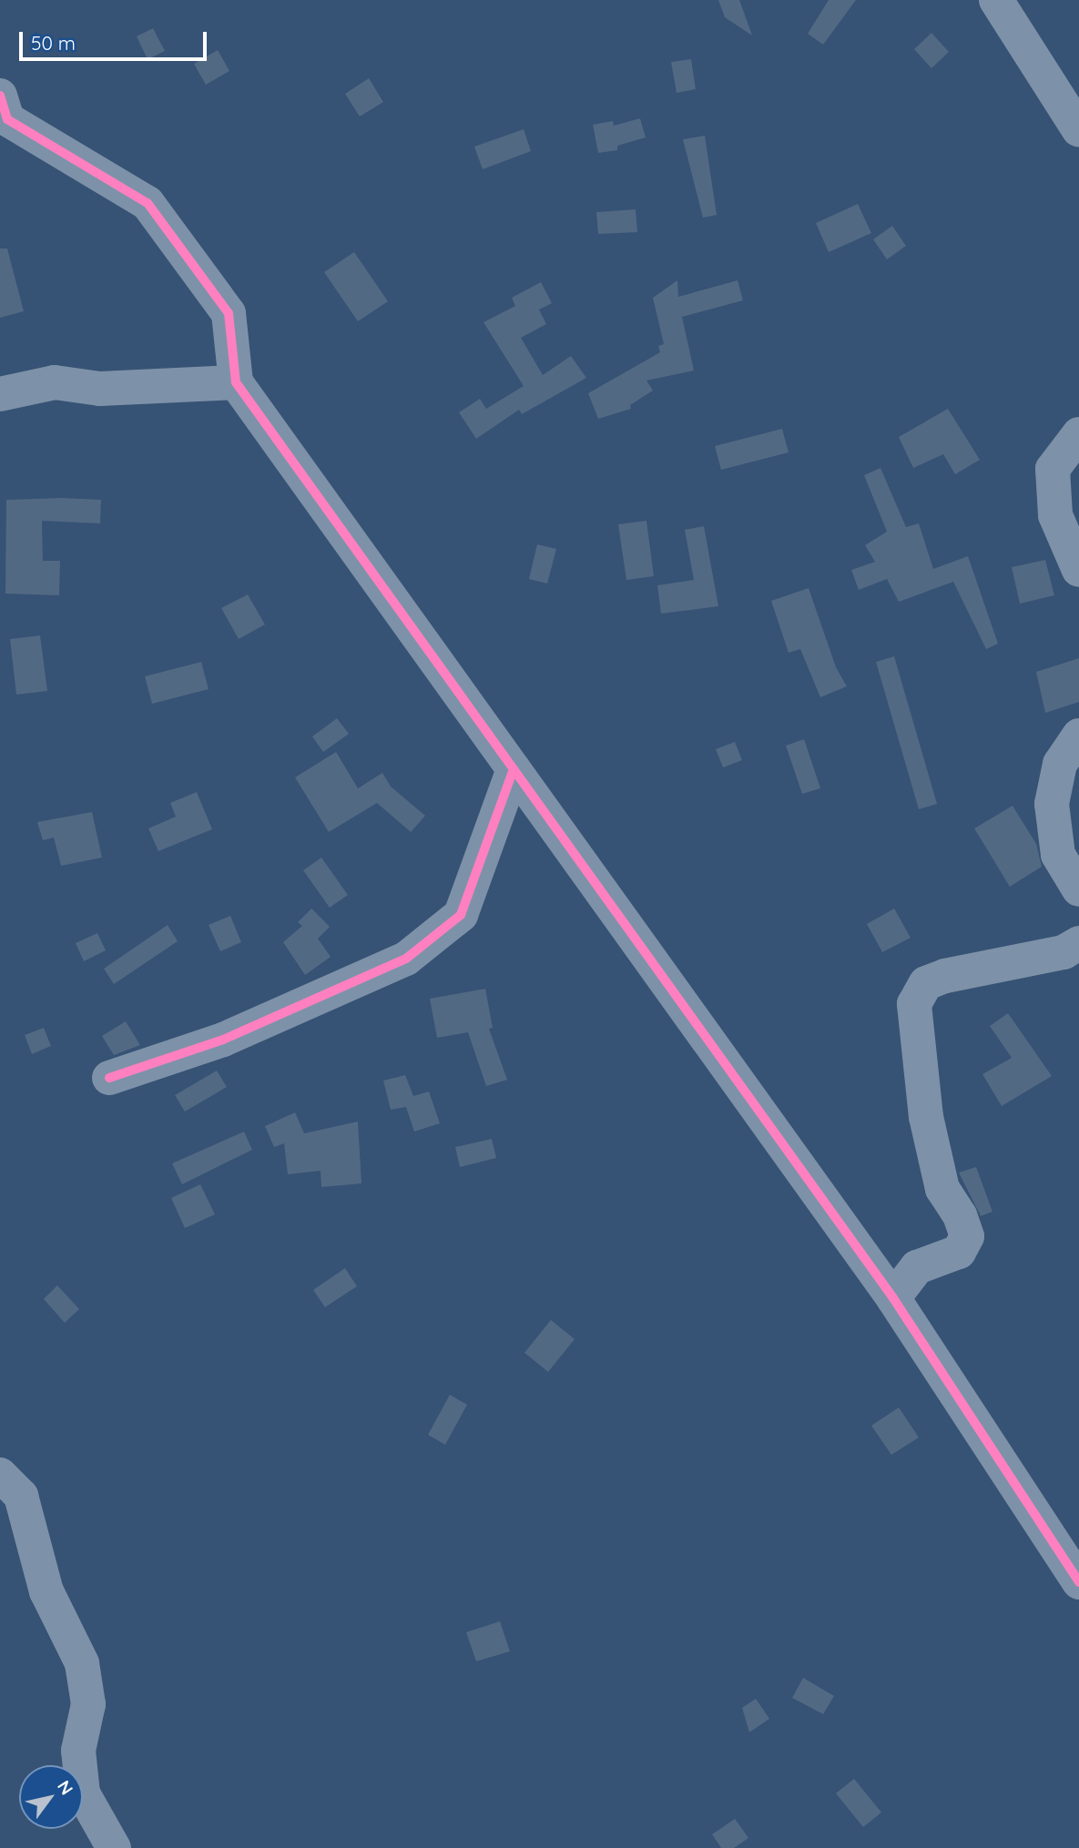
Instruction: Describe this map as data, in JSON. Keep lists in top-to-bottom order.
{
  "scale_bar": "50 m",
  "north": "top right"
}
